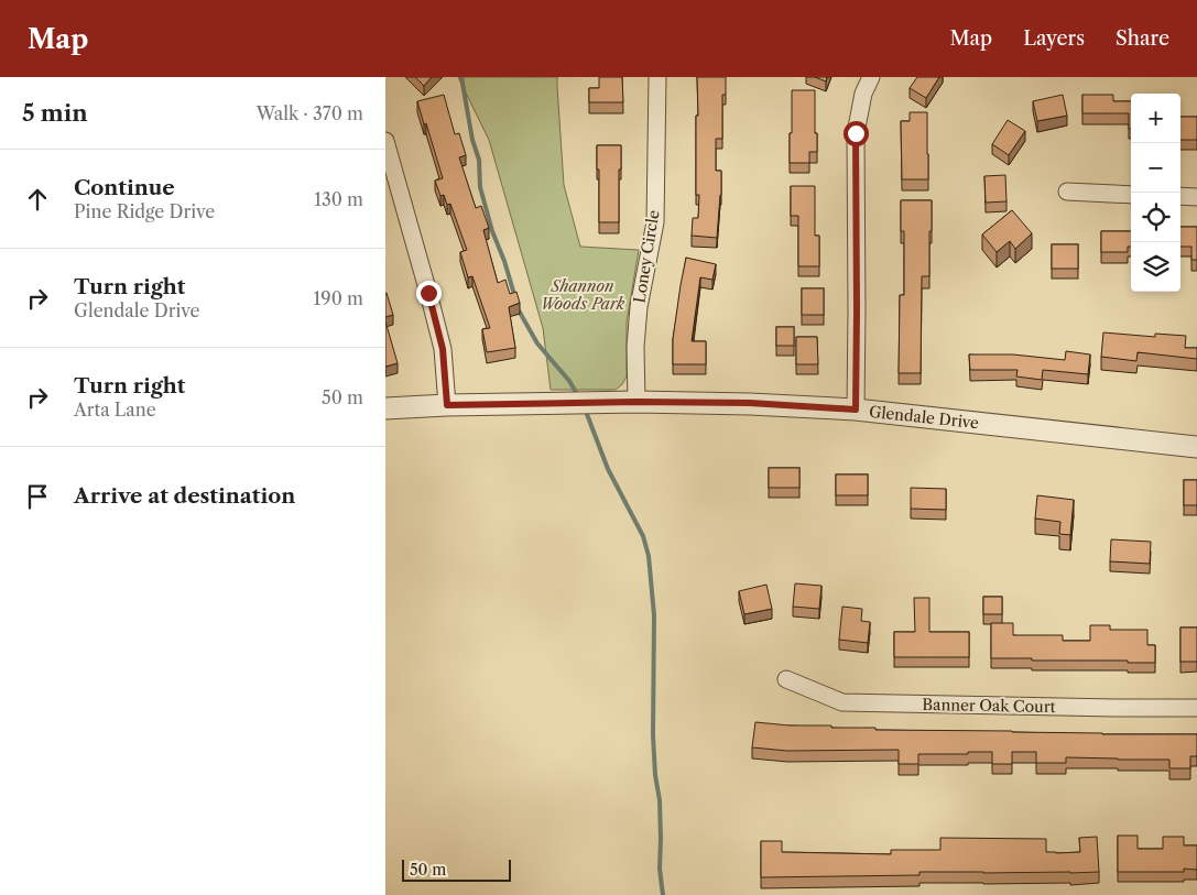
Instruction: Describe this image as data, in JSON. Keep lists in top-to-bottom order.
{
  "streets": {
    "street": ["Loney Circle", "Glendale Drive", "Banner Oak Court"]
  },
  "crossings": [
    ["Loney Circle", "Glendale Drive"]
  ],
  "parks": ["Shannon Woods Park"],
  "scale_bar": "50 m",
  "page": {
    "header": "Map",
    "nav": ["Map", "Layers", "Share"],
    "heading": ["5 min", "Walk · 370 m"],
    "map_buttons": ["+", "−"],
    "list": [
      ["Continue", "Pine Ridge Drive", "130 m"],
      ["Turn right", "Glendale Drive", "190 m"],
      ["Turn right", "Arta Lane", "50 m"],
      "Arrive at destination"
    ],
    "scale": "50 m"
  }
}
